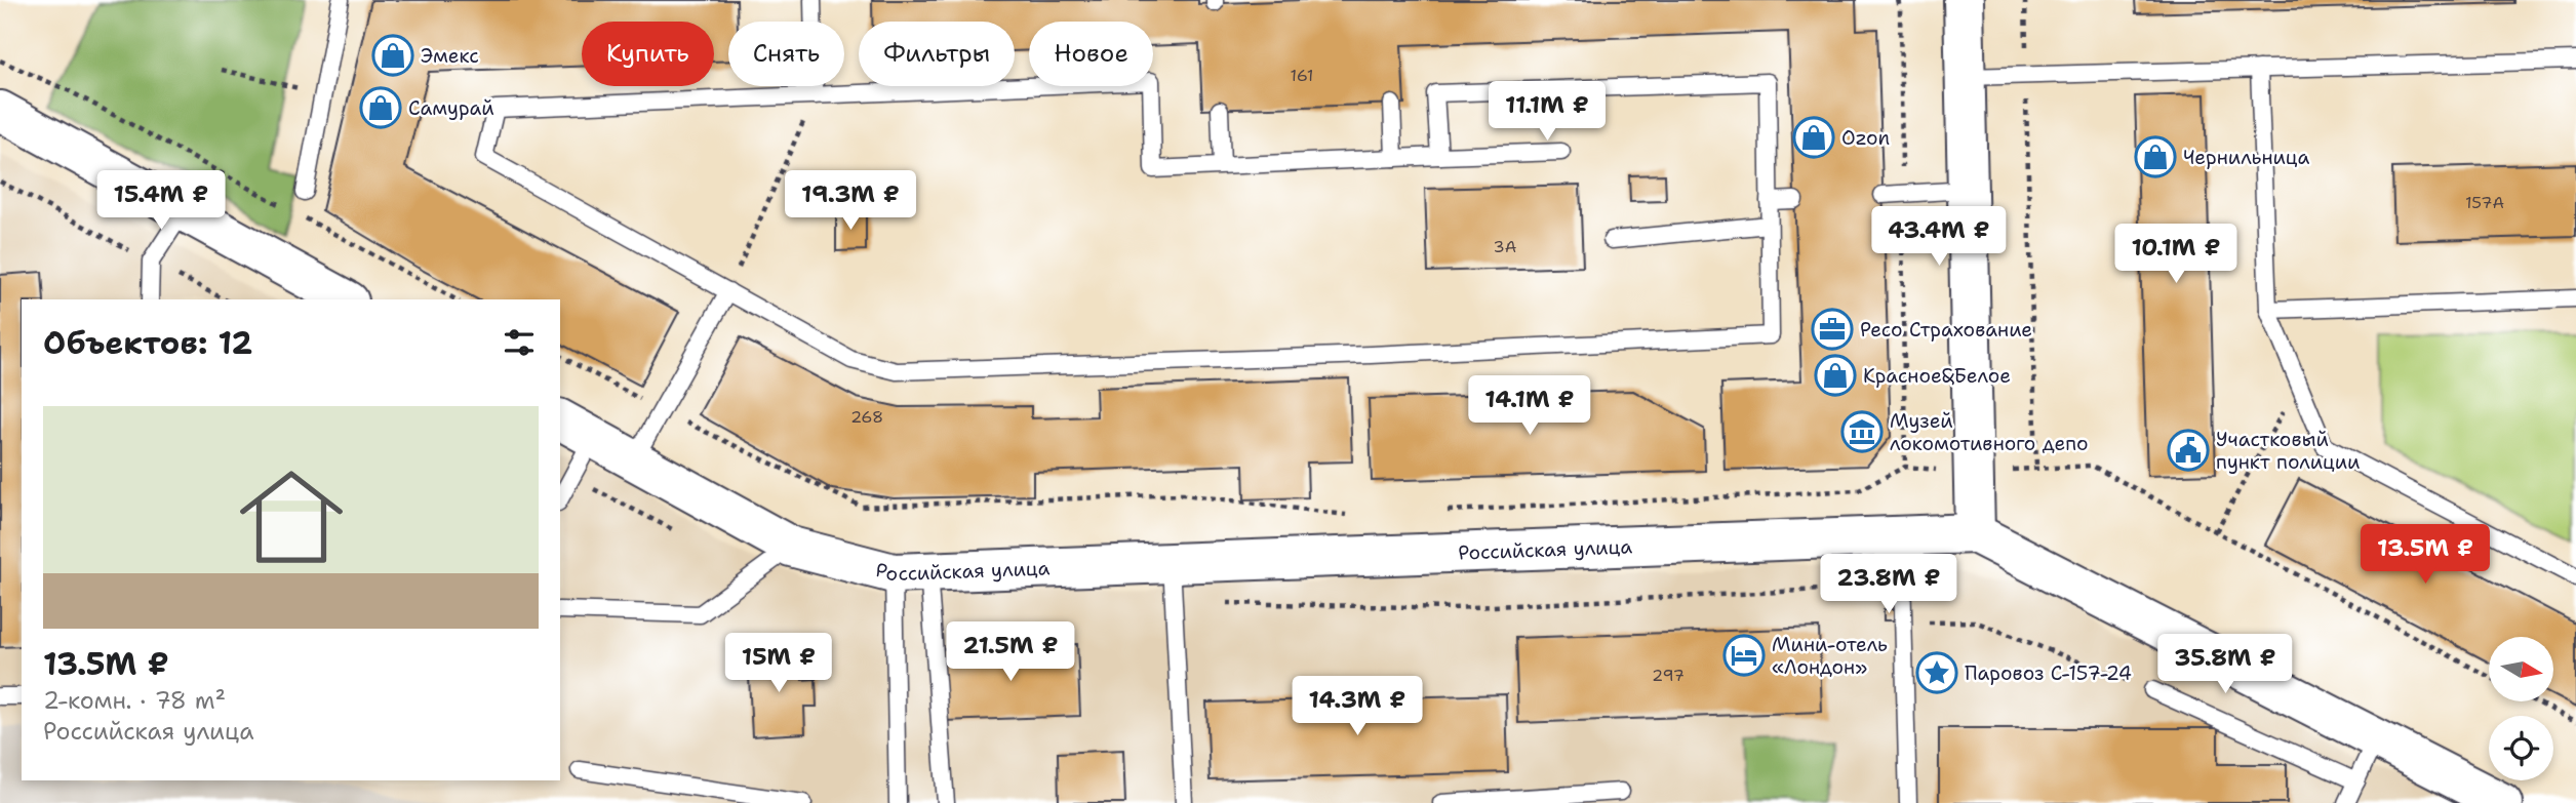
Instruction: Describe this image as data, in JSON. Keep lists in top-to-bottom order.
{
  "streets": {
    "main road": ["Российская улица"]
  },
  "places": {
    "shop": [
      "Эмекс",
      "Самурай",
      "Ozon",
      "Чернильница",
      "Красное&Белое"
    ],
    "office": ["Ресо Страхование"],
    "museum": ["Музей локомотивного депо"],
    "public building": ["Участковый пункт полиции"],
    "hotel": ["Мини-отель «Лондон»"],
    "place": ["Паровоз С-157-24"]
  },
  "house_numbers": [
    "161",
    "157А",
    "3А",
    "268",
    "297"
  ],
  "north": "right",
  "page": {
    "chip": [
      "Купить",
      "Снять",
      "Фильтры",
      "Новое"
    ],
    "price": [
      "11.1M ₽",
      "15.4M ₽",
      "19.3M ₽",
      "43.4M ₽",
      "10.1M ₽",
      "14.1M ₽",
      "13.5M ₽",
      "23.8M ₽",
      "21.5M ₽",
      "15M ₽",
      "35.8M ₽",
      "14.3M ₽"
    ],
    "heading": "Объектов: 12",
    "list": [
      {
        "name": "13.5M ₽",
        "note": "2-комн. · 78 m² · Российская улица"
      }
    ]
  }
}
